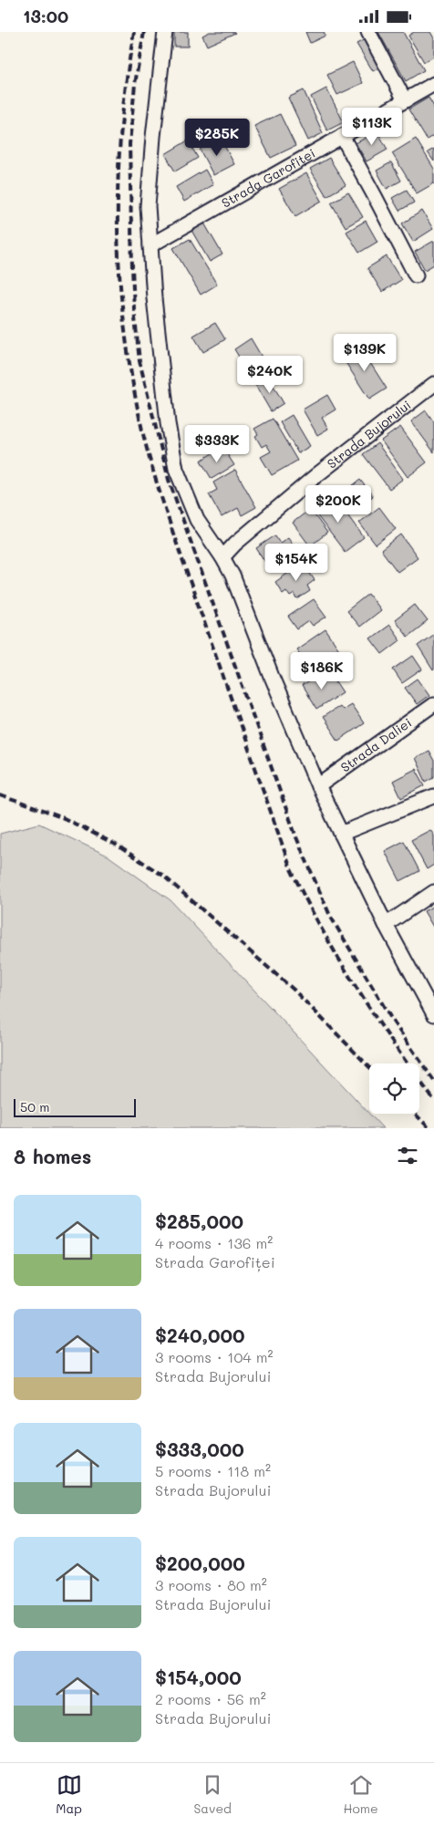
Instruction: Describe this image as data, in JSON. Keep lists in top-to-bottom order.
{
  "streets": {
    "street": ["Strada Garofiței", "Strada Bujorului", "Strada Daliei"]
  },
  "scale_bar": "50 m",
  "page": {
    "status": "13:00",
    "price": [
      "$113K",
      "$285K",
      "$139K",
      "$240K",
      "$333K",
      "$200K",
      "$154K",
      "$186K"
    ],
    "scale": "50 m",
    "heading": "8 homes",
    "list": [
      {
        "name": "$285,000",
        "note": "4 rooms · 136 m² · Strada Garofiței"
      },
      {
        "name": "$240,000",
        "note": "3 rooms · 104 m² · Strada Bujorului"
      },
      {
        "name": "$333,000",
        "note": "5 rooms · 118 m² · Strada Bujorului"
      },
      {
        "name": "$200,000",
        "note": "3 rooms · 80 m² · Strada Bujorului"
      },
      {
        "name": "$154,000",
        "note": "2 rooms · 56 m² · Strada Bujorului"
      }
    ],
    "tabs": ["Map", "Saved", "Home"]
  }
}
